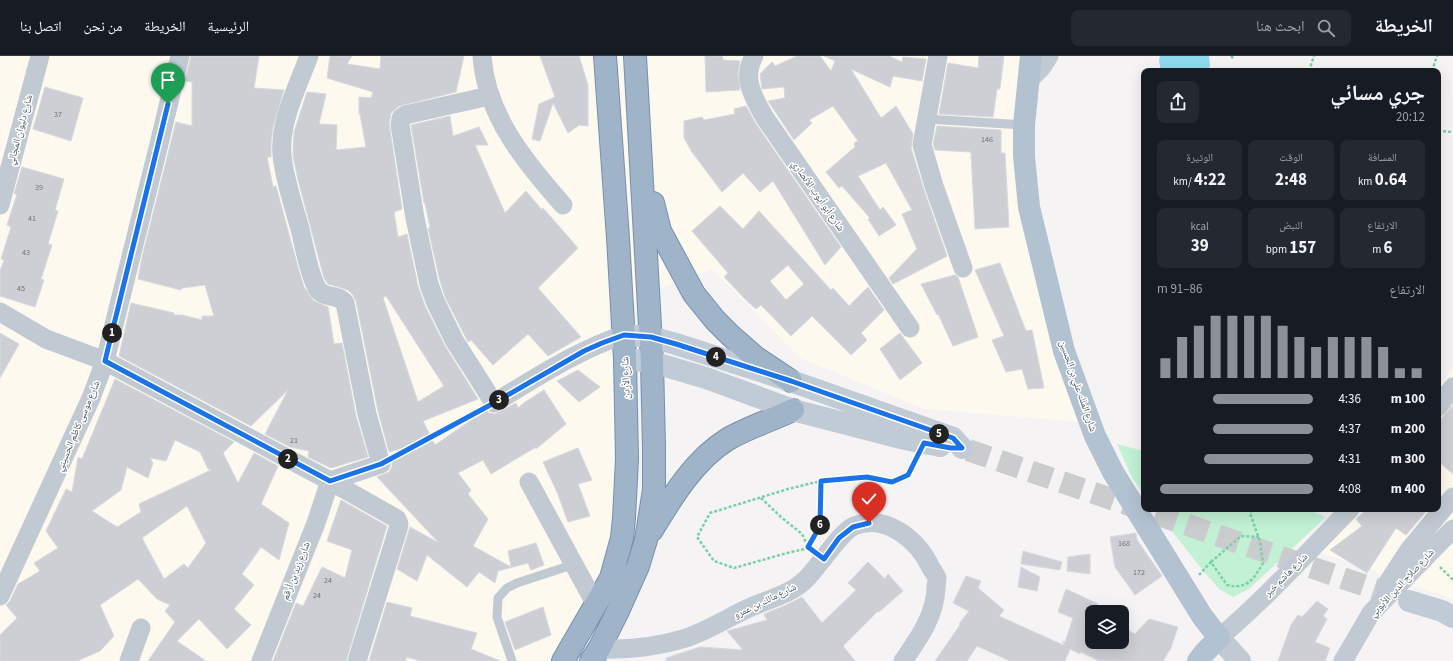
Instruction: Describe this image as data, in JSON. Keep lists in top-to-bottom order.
{
  "streets": {
    "highway": ["شارع الأردن"],
    "main road": ["شارع الملك علي بن الحسين"],
    "street": [
      "شارع دليوان المجالي",
      "شارع أبو أيوب الأنصاري",
      "شارع موسى كاظم الحسيني",
      "شارع زيد بن أرقم",
      "شارع هاشم خير",
      "شارع صلاح الدين الأيوبي",
      "شارع مالك بن عمرو"
    ]
  },
  "crossings": [
    ["شارع الملك علي بن الحسين", "شارع هاشم خير"]
  ],
  "house_numbers": [
    "37",
    "146",
    "39",
    "41",
    "43",
    "45",
    "21",
    "168",
    "172",
    "24",
    "24"
  ],
  "page": {
    "header": "الخريطة",
    "search": "ابحث هنا",
    "nav": [
      "الرئيسية",
      "الخريطة",
      "من نحن",
      "اتصل بنا"
    ],
    "heading": ["جري مسائي", "20:12"],
    "stats": [
      ["المسافة", "0.64 km"],
      ["الوقت", "2:48"],
      ["الوتيرة", "4:22 /km"],
      ["الارتفاع", "6 m"],
      ["النبض", "157 bpm"],
      ["kcal", "39"]
    ],
    "chart": ["الارتفاع", "86–91 m"],
    "pins": [
      "1",
      "4",
      "3",
      "5",
      "2",
      "6"
    ],
    "list": [
      {
        "name": "100 m",
        "note": "4:36"
      },
      {
        "name": "200 m",
        "note": "4:37"
      },
      {
        "name": "300 m",
        "note": "4:31"
      },
      {
        "name": "400 m",
        "note": "4:08"
      }
    ]
  }
}
